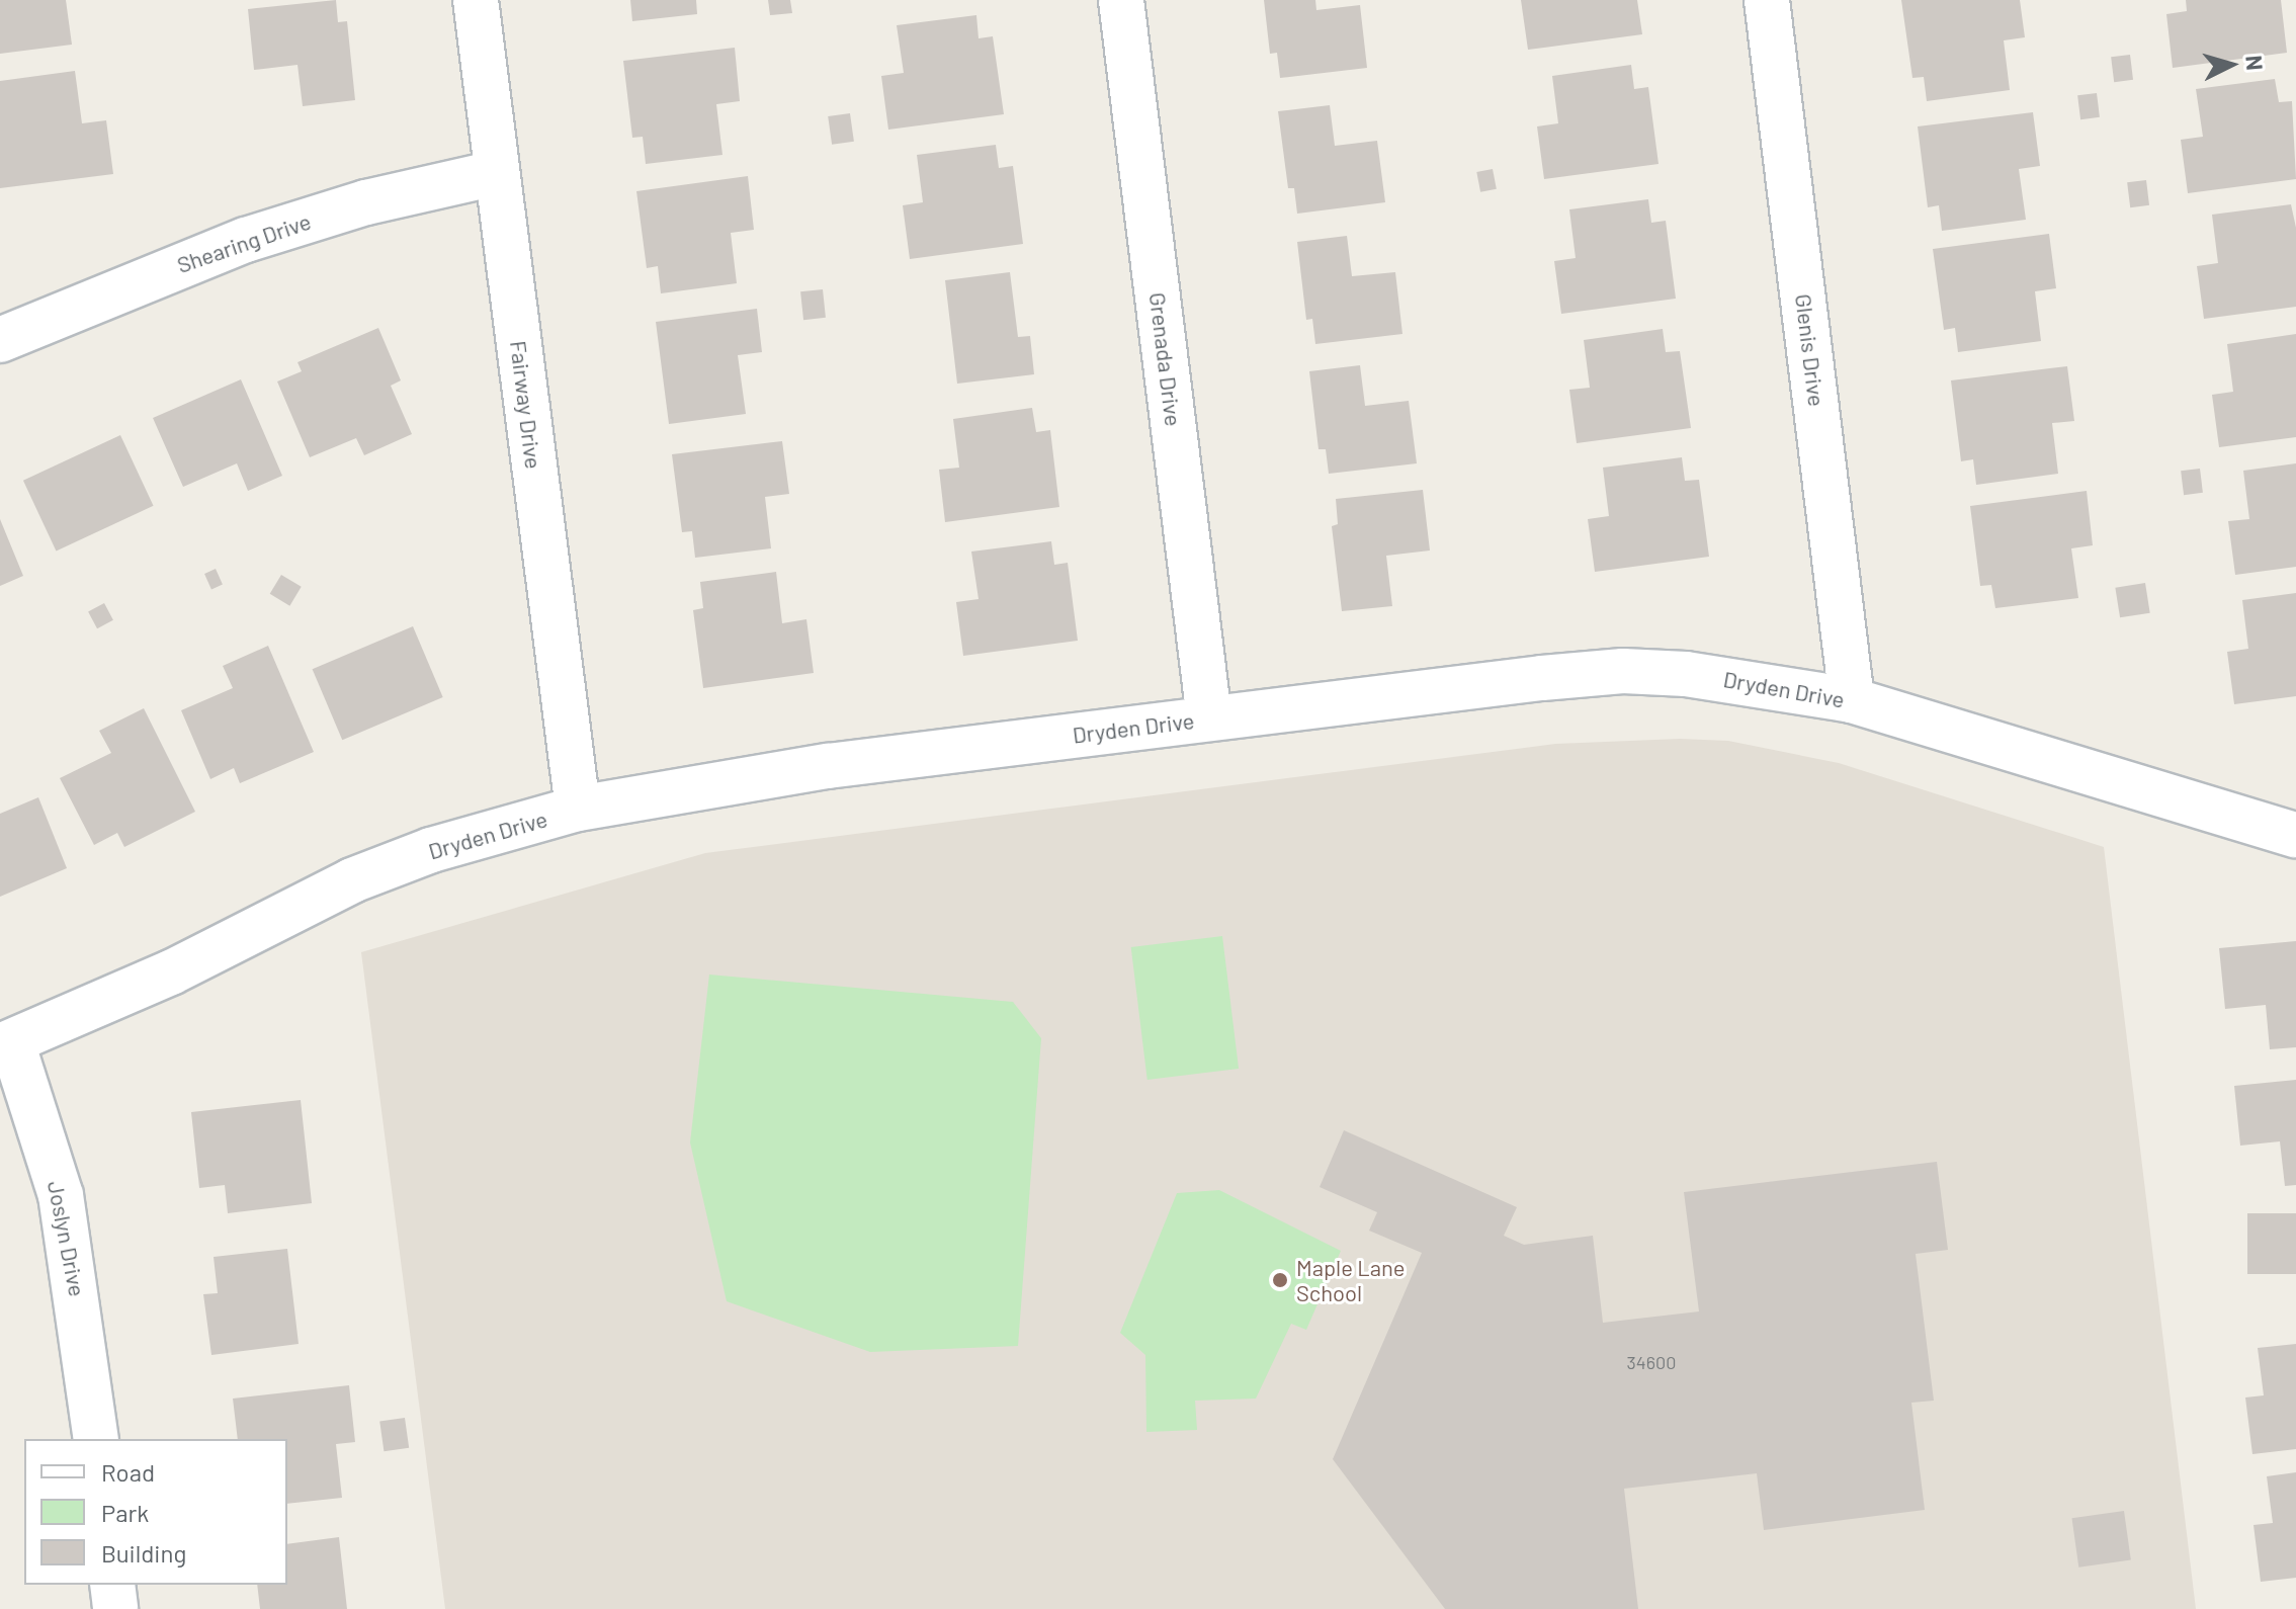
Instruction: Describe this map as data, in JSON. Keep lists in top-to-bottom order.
{
  "streets": {
    "street": [
      "Shearing Drive",
      "Glenis Drive",
      "Grenada Drive",
      "Fairway Drive",
      "Dryden Drive",
      "Joslyn Drive"
    ]
  },
  "crossings": [
    ["Shearing Drive", "Fairway Drive"],
    ["Glenis Drive", "Dryden Drive"],
    ["Grenada Drive", "Dryden Drive"],
    ["Fairway Drive", "Dryden Drive"],
    ["Dryden Drive", "Joslyn Drive"]
  ],
  "places": ["Maple Lane School"],
  "house_numbers": ["34600"],
  "legend": ["Road", "Park", "Building"],
  "north": "right"
}
